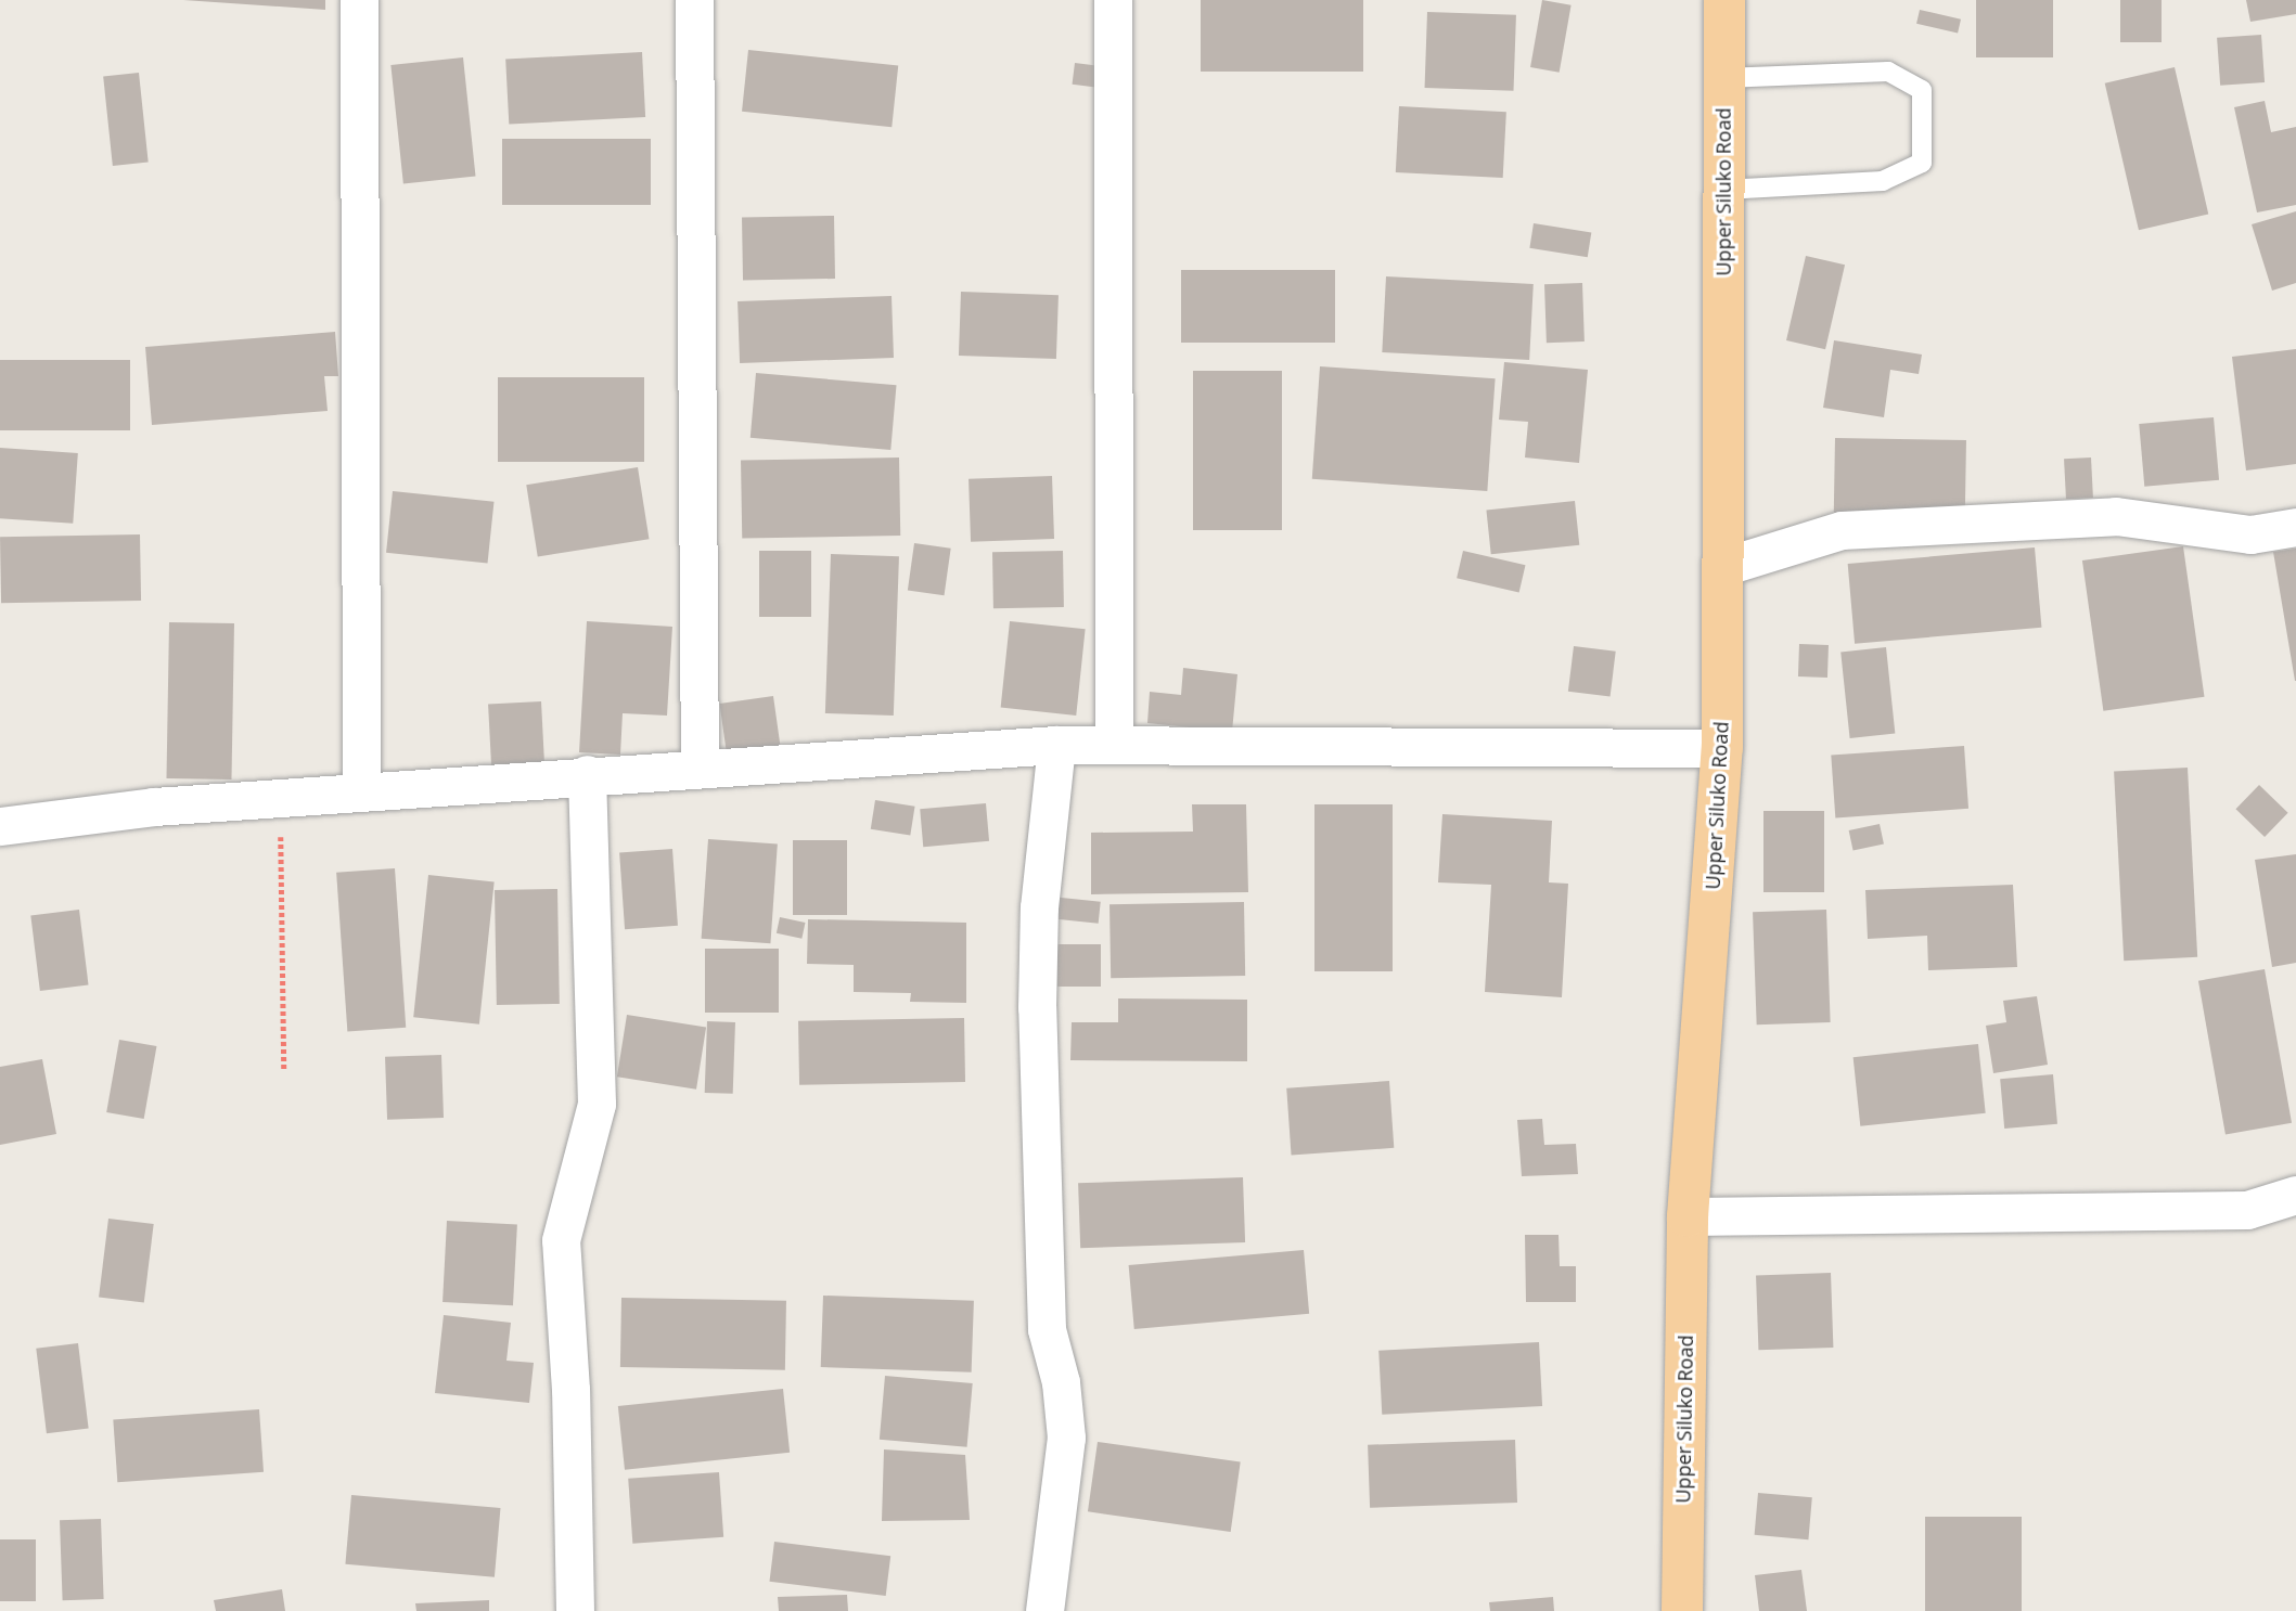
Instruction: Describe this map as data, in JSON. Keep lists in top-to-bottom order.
{
  "streets": {
    "main road": ["Upper Siluko Road"]
  }
}
